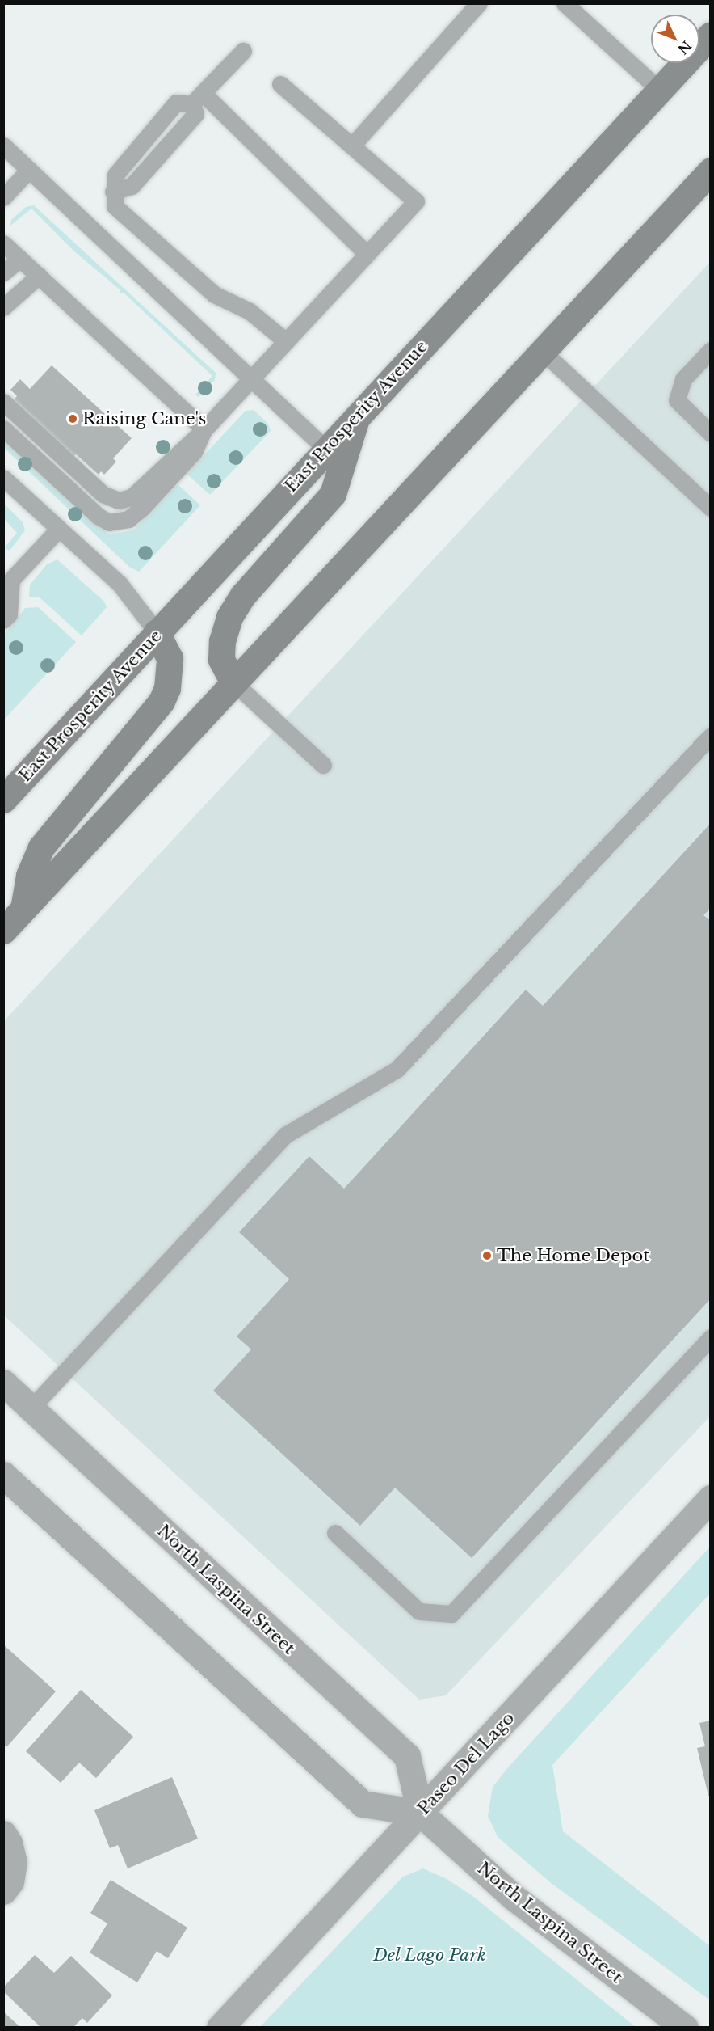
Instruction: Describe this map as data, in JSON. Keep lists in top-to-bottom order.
{
  "streets": {
    "main road": ["East Prosperity Avenue"],
    "street": ["North Laspina Street", "Paseo Del Lago"]
  },
  "crossings": [
    ["North Laspina Street", "Paseo Del Lago"]
  ],
  "parks": ["Del Lago Park"],
  "places": ["Raising Cane's", "The Home Depot"],
  "north": "bottom right"
}
